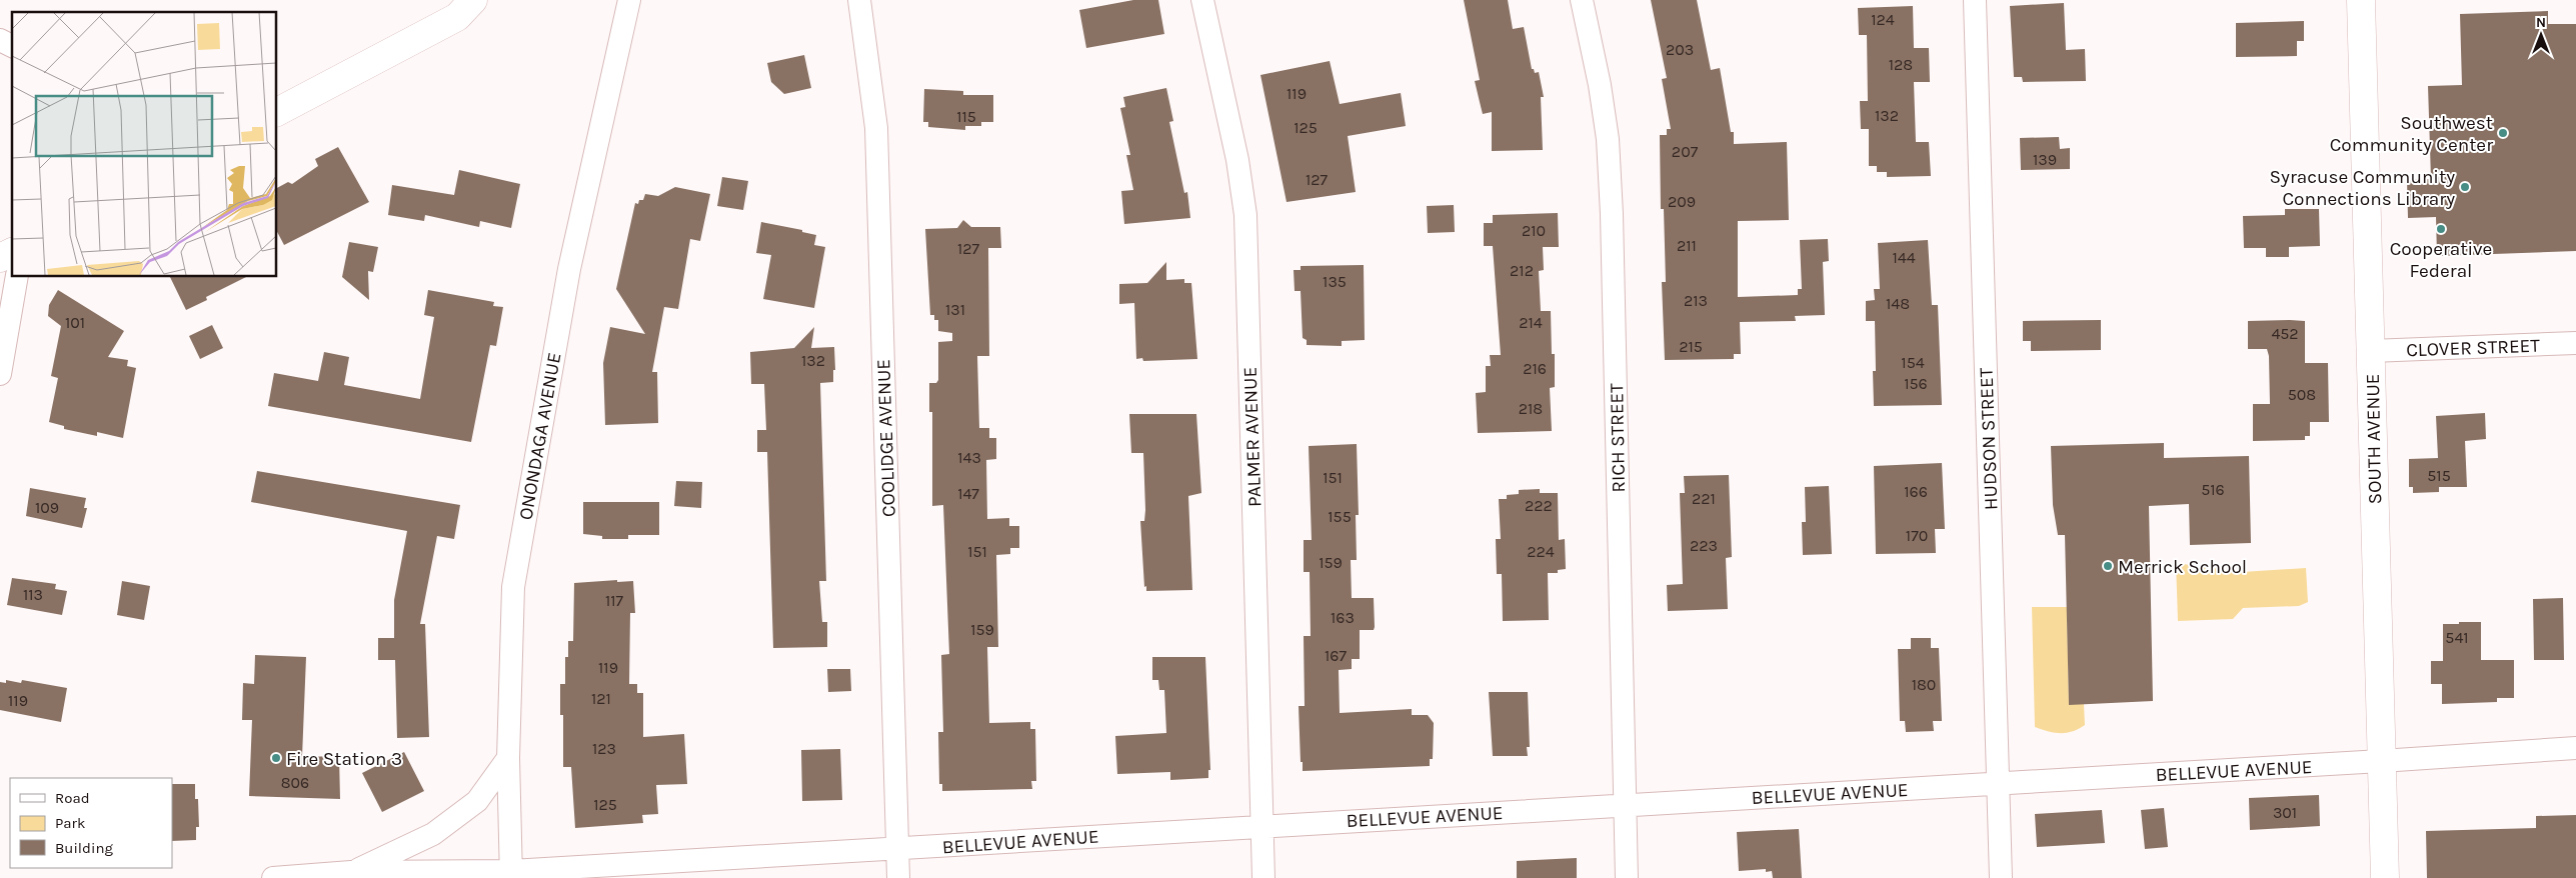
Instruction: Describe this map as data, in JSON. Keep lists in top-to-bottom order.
{
  "streets": {
    "main road": ["SOUTH AVENUE"],
    "street": [
      "CLOVER STREET",
      "ONONDAGA AVENUE",
      "PALMER AVENUE",
      "COOLIDGE AVENUE",
      "RICH STREET",
      "HUDSON STREET",
      "BELLEVUE AVENUE"
    ]
  },
  "crossings": [
    ["CLOVER STREET", "SOUTH AVENUE"],
    ["ONONDAGA AVENUE", "BELLEVUE AVENUE"],
    ["PALMER AVENUE", "BELLEVUE AVENUE"],
    ["COOLIDGE AVENUE", "BELLEVUE AVENUE"],
    ["RICH STREET", "BELLEVUE AVENUE"],
    ["HUDSON STREET", "BELLEVUE AVENUE"],
    ["SOUTH AVENUE", "BELLEVUE AVENUE"]
  ],
  "places": [
    "Southwest Community Center",
    "Syracuse Community Connections Library",
    "Cooperative Federal",
    "Merrick School",
    "Fire Station 3"
  ],
  "house_numbers": [
    "124",
    "203",
    "128",
    "119",
    "132",
    "115",
    "125",
    "207",
    "139",
    "127",
    "209",
    "210",
    "211",
    "127",
    "144",
    "212",
    "135",
    "213",
    "148",
    "131",
    "101",
    "214",
    "452",
    "215",
    "132",
    "154",
    "216",
    "156",
    "508",
    "218",
    "143",
    "515",
    "151",
    "516",
    "166",
    "147",
    "221",
    "222",
    "109",
    "155",
    "170",
    "223",
    "151",
    "224",
    "159",
    "113",
    "117",
    "163",
    "159",
    "541",
    "167",
    "119",
    "180",
    "121",
    "119",
    "123",
    "806",
    "125",
    "301"
  ],
  "legend": ["Road", "Park", "Building"],
  "north": "top"
}
